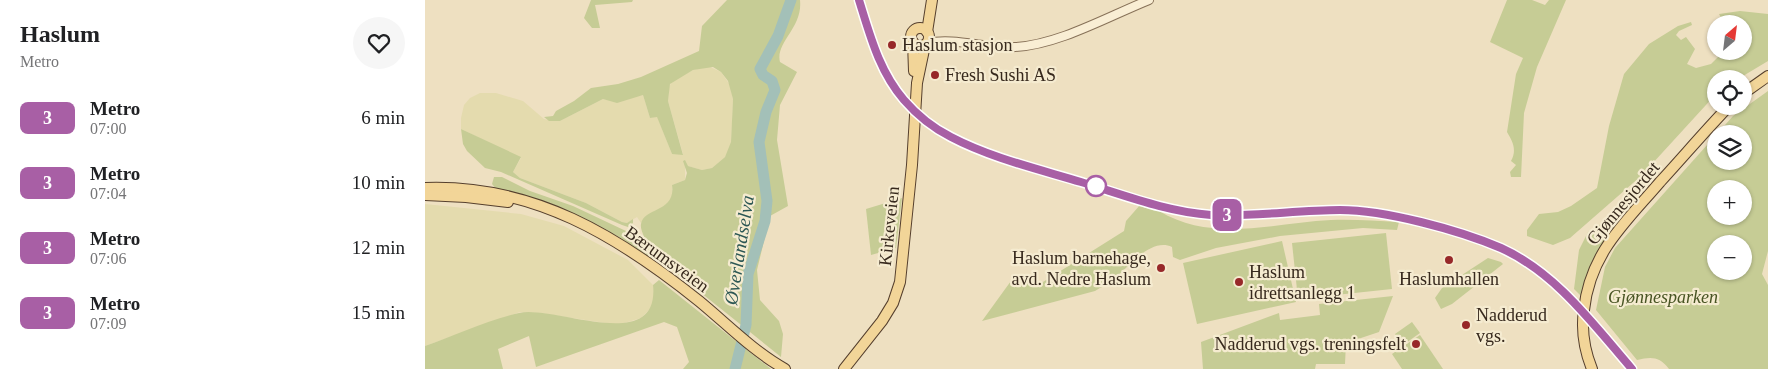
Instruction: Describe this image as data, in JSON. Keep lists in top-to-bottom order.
{
  "streets": {
    "main road": ["Gjønnesjordet", "Kirkeveien", "Bærumsveien"]
  },
  "water": ["Øverlandselva"],
  "parks": ["Gjønnesparken"],
  "places": [
    "Haslum stasjon",
    "Fresh Sushi AS",
    "Haslumhallen",
    "Haslum barnehage, avd. Nedre Haslum",
    "Haslum idrettsanlegg 1",
    "Nadderud vgs.",
    "Nadderud vgs. treningsfelt"
  ],
  "lines": ["metro line 3"],
  "north": "top right",
  "page": {
    "heading": ["Haslum", "Metro"],
    "on_map": "3",
    "map_buttons": ["+", "−"],
    "list": [
      {
        "mark": "3",
        "name": "Metro",
        "note": "07:00",
        "value": "6 min"
      },
      {
        "mark": "3",
        "name": "Metro",
        "note": "07:04",
        "value": "10 min"
      },
      {
        "mark": "3",
        "name": "Metro",
        "note": "07:06",
        "value": "12 min"
      },
      {
        "mark": "3",
        "name": "Metro",
        "note": "07:09",
        "value": "15 min"
      }
    ]
  }
}
